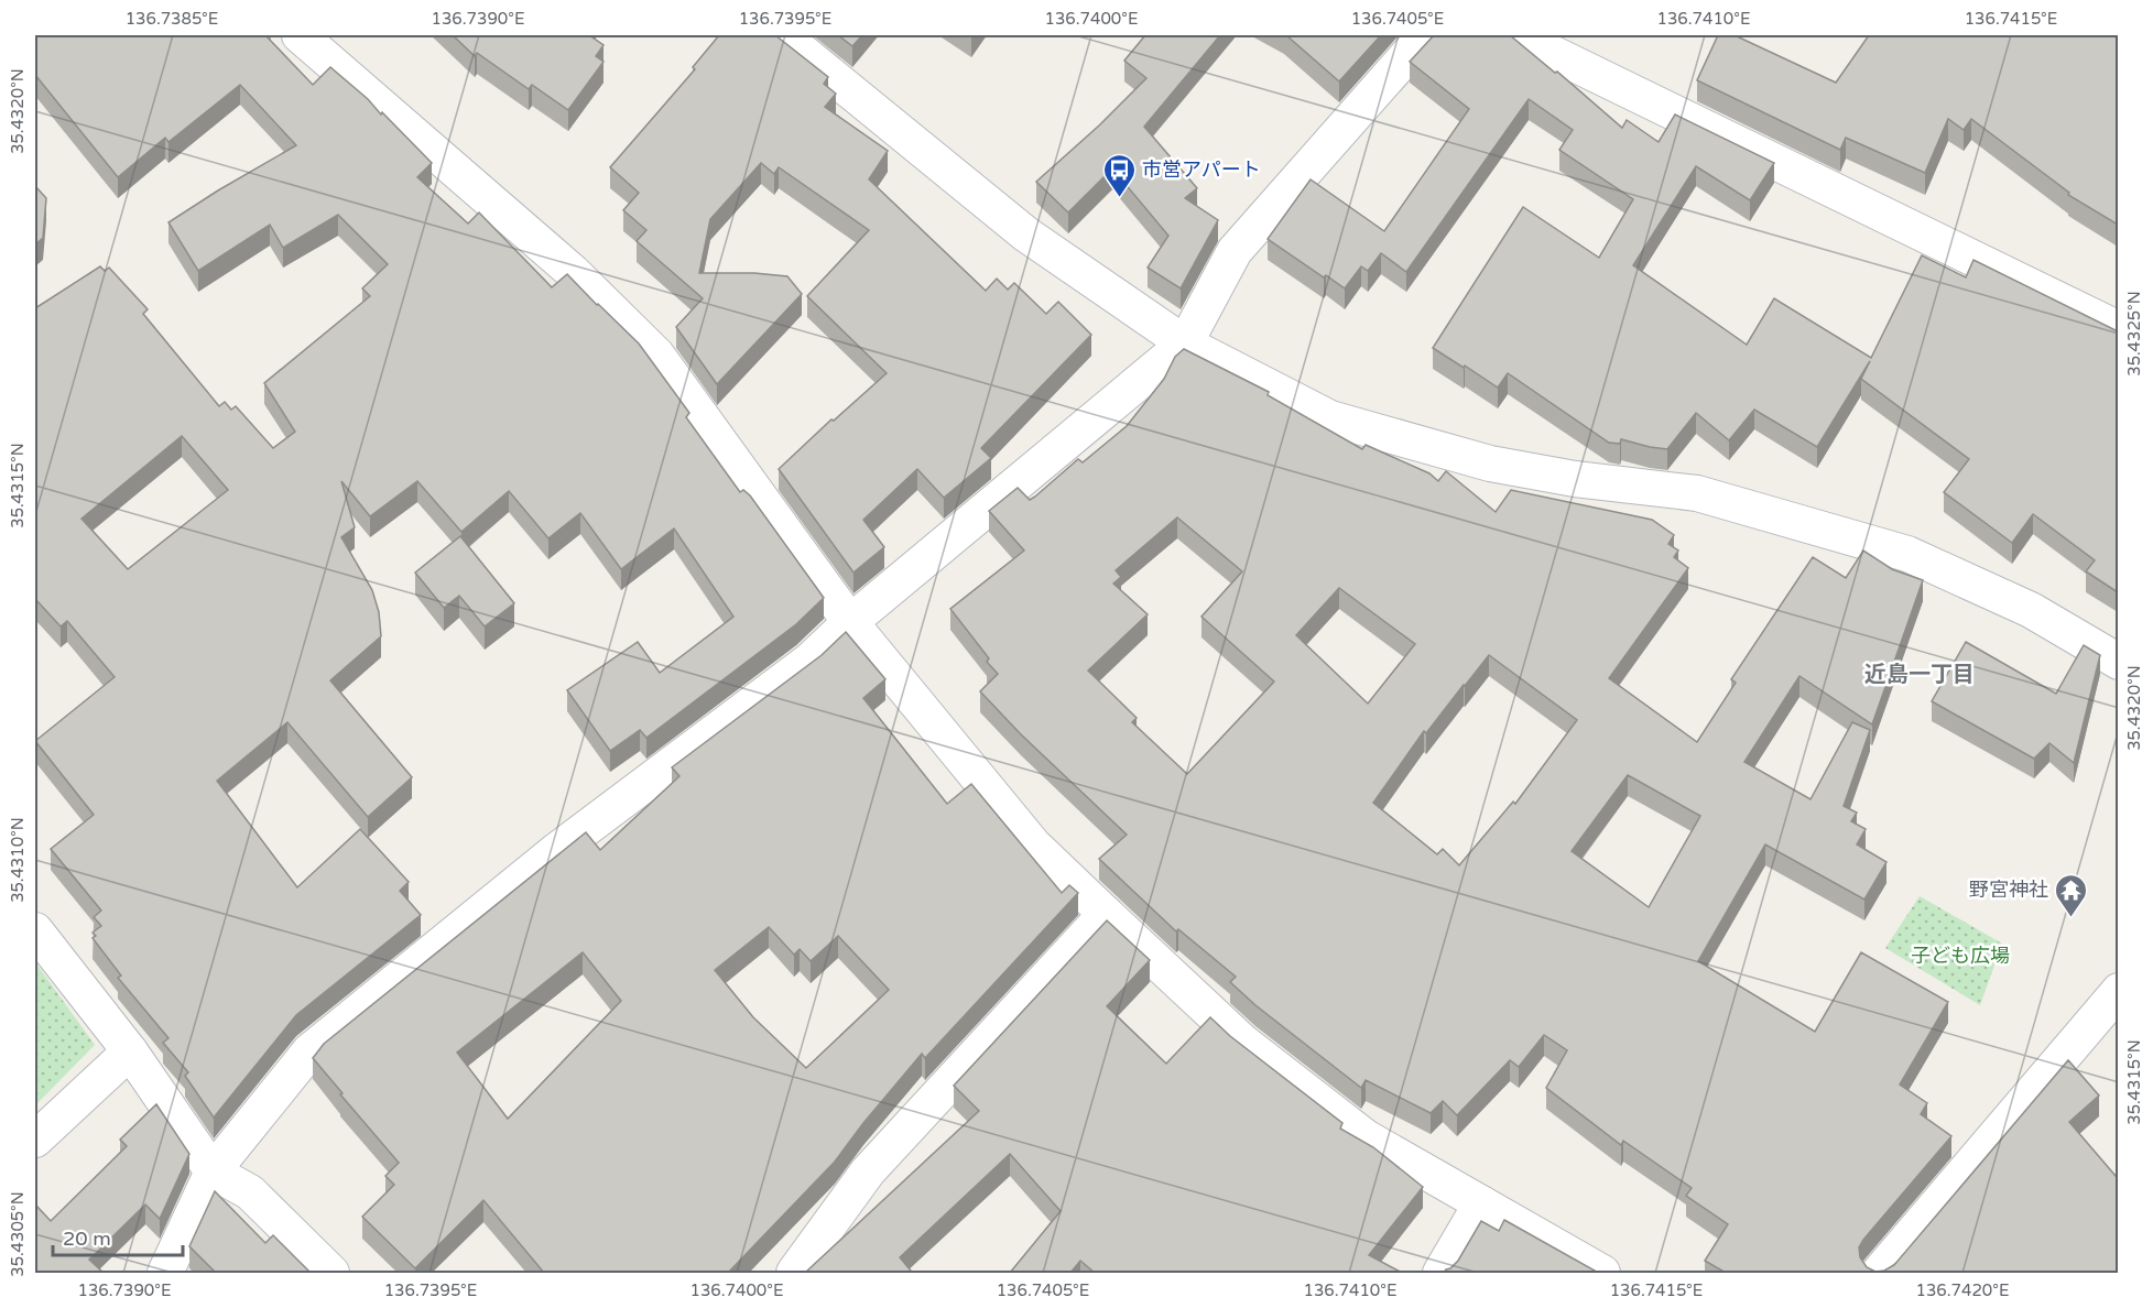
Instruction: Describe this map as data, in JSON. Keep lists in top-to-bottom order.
{
  "districts": ["近島一丁目"],
  "parks": ["子ども広場"],
  "places": {
    "bus stop": ["市営アパート"],
    "temple": ["野宮神社"]
  },
  "scale_bar": "20 m",
  "coordinates": [
    "136.7385°E",
    "136.7390°E",
    "136.7395°E",
    "136.7400°E",
    "136.7405°E",
    "136.7410°E",
    "136.7415°E",
    "35.4320°N",
    "35.4325°N",
    "35.4315°N",
    "35.4310°N",
    "35.4305°N",
    "136.7420°E"
  ]
}
